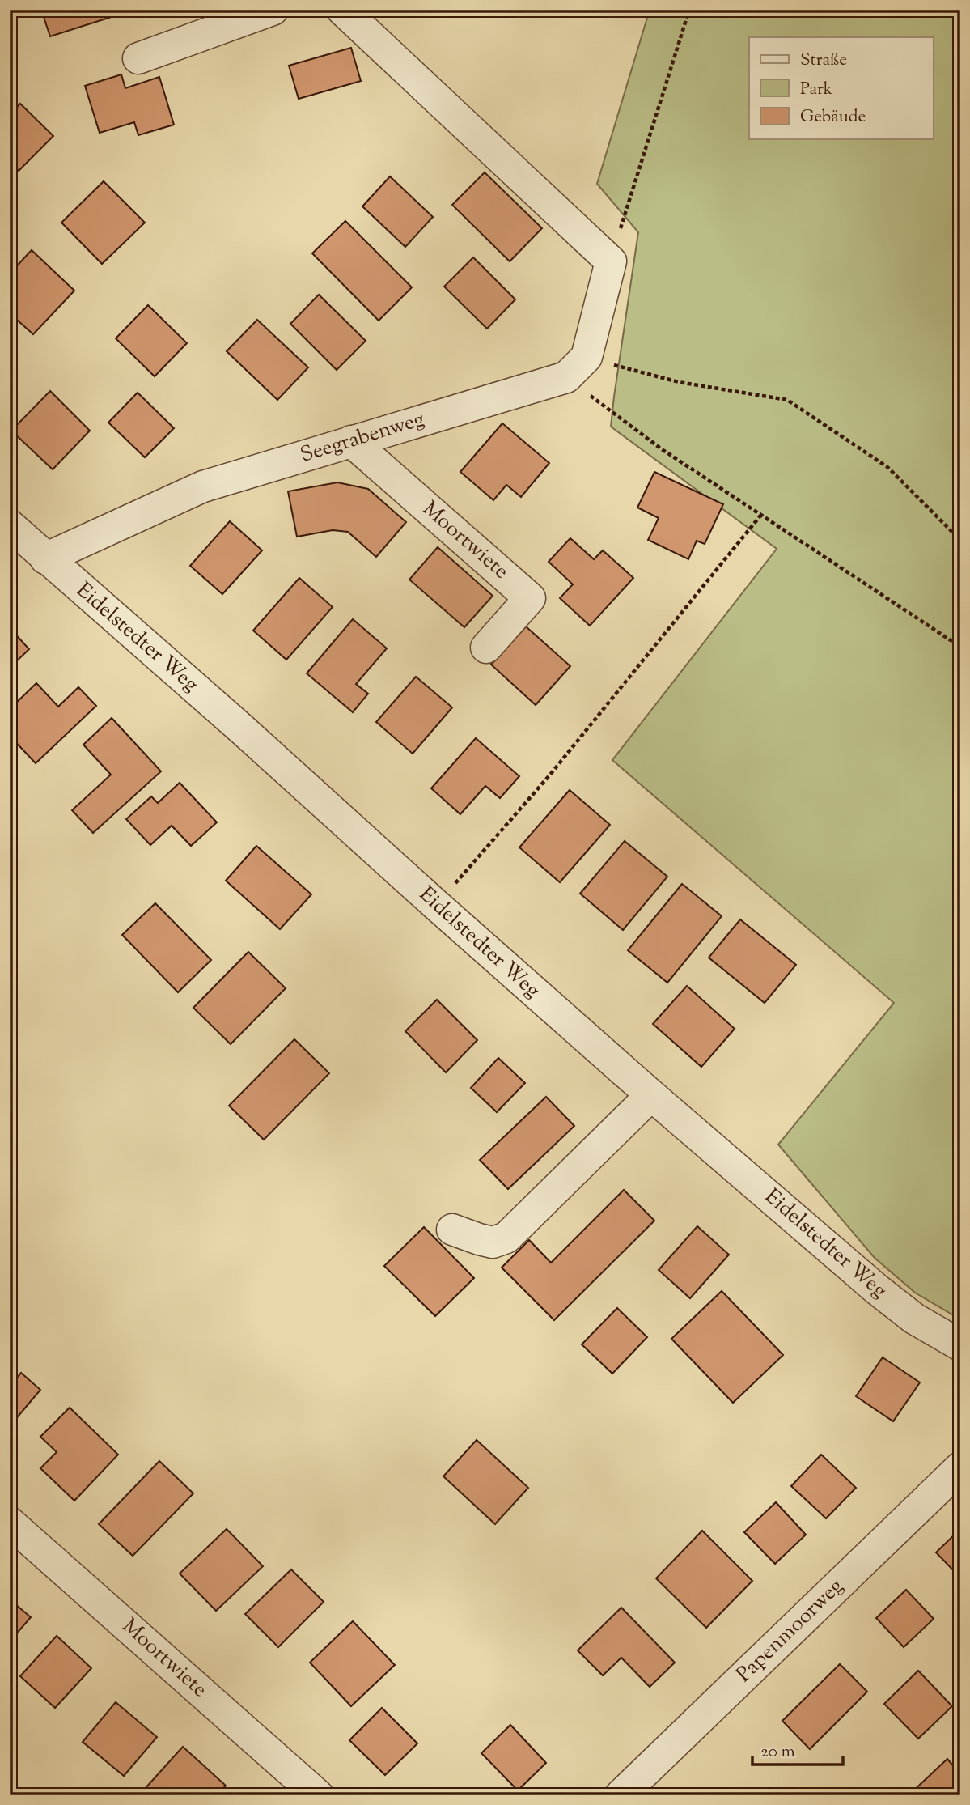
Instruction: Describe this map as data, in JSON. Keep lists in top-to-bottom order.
{
  "streets": {
    "street": [
      "Seegrabenweg",
      "Moortwiete",
      "Eidelstedter Weg",
      "Papenmoorweg"
    ]
  },
  "crossings": [
    ["Seegrabenweg", "Moortwiete"],
    ["Seegrabenweg", "Eidelstedter Weg"]
  ],
  "legend": ["Straße", "Park", "Gebäude"],
  "scale_bar": "20 m"
}
